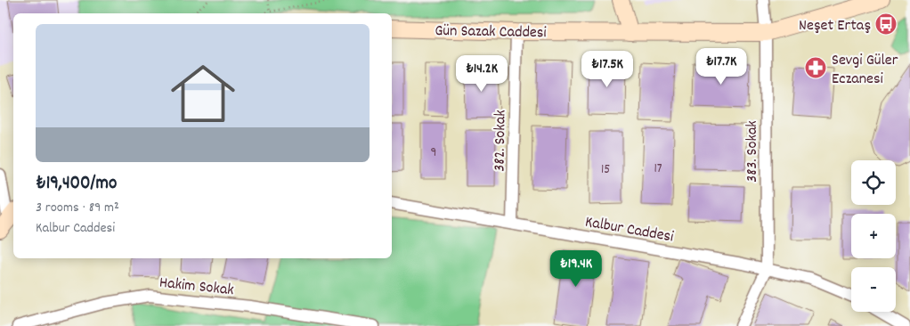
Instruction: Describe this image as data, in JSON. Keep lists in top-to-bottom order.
{
  "streets": {
    "street": [
      "Gün Sazak Caddesi",
      "382. Sokak",
      "383. Sokak",
      "Kalbur Caddesi",
      "Hakim Sokak"
    ]
  },
  "crossings": [
    ["Gün Sazak Caddesi", "382. Sokak"],
    ["Gün Sazak Caddesi", "383. Sokak"],
    ["382. Sokak", "Kalbur Caddesi"],
    ["383. Sokak", "Kalbur Caddesi"]
  ],
  "places": {
    "bus stop": ["Neşet Ertaş"],
    "pharmacy": ["Sevgi Güler Eczanesi"]
  },
  "house_numbers": ["9", "17", "15"],
  "page": {
    "list": [
      {
        "name": "₺19,400/mo",
        "note": "3 rooms · 89 m² · Kalbur Caddesi"
      }
    ],
    "price": [
      "₺17.7K",
      "₺17.5K",
      "₺14.2K",
      "₺19.4K"
    ],
    "map_buttons": ["+", "−"]
  }
}
